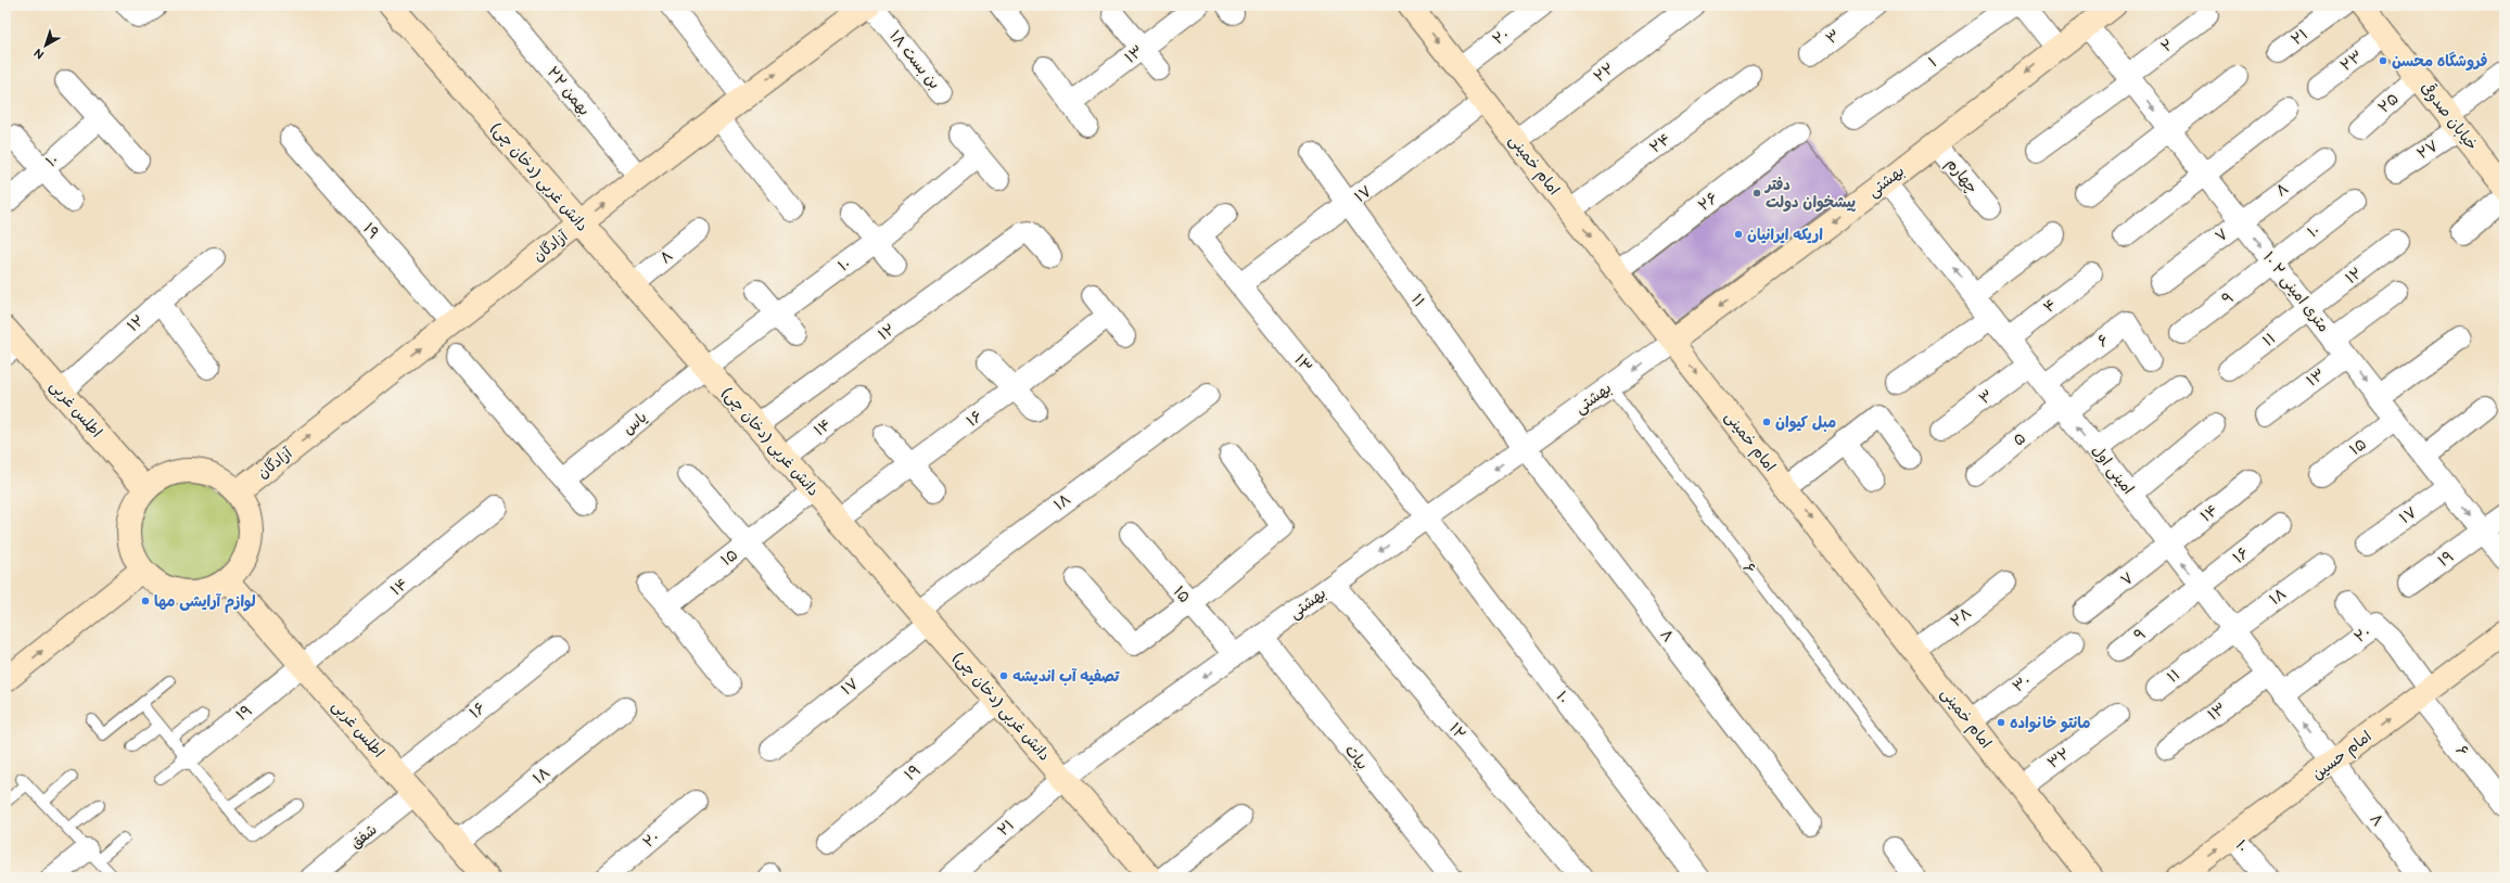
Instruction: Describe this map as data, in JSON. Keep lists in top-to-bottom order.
{
  "streets": {
    "street": [
      "۲۰",
      "۳",
      "۲۱",
      "۲",
      "۱۳",
      "بن بست ۱۸",
      "۲۳",
      "۱",
      "۲۲",
      "۲۲ بهمن",
      "۲۵",
      "خیابان صدوقی",
      "۲۴",
      "۲۷",
      "۱۰",
      "امام خمینی",
      "چهارم",
      "دانش غربی (دخان چی)",
      "بهشتی",
      "۸",
      "۱۷",
      "۲۶",
      "۱۹",
      "۷",
      "آزادگان",
      "۱۲",
      "۱۰ متری امینی ۲",
      "۹",
      "۱۱",
      "۴",
      "۶",
      "اطلس غربی",
      "۱۶",
      "یاس",
      "۱۴",
      "۵",
      "۱۵",
      "امینی اول",
      "۱۸",
      "۲۸",
      "۳۰",
      "امام حسین",
      "بیات",
      "۳۲",
      "شفق"
    ]
  },
  "crossings": [
    ["۲۰", "امام خمینی"],
    ["۲۰", "۶"],
    ["۲۰", "امینی اول"],
    ["۲۰", "امام حسین"],
    ["۳", "امینی اول"],
    ["۲۱", "دانش غربی (دخان چی)"],
    ["۲۱", "بهشتی"],
    ["۲", "۱۰ متری امینی ۲"],
    ["۱۳", "۱۰"],
    ["۱۳", "بهشتی"],
    ["۱۳", "۱۷"],
    ["۱۳", "۱۰ متری امینی ۲"],
    ["۱۳", "امینی اول"],
    ["بن بست ۱۸", "آزادگان"],
    ["۲۳", "خیابان صدوقی"],
    ["۲۲", "امام خمینی"],
    ["۲۲ بهمن", "آزادگان"],
    ["۲۵", "خیابان صدوقی"],
    ["خیابان صدوقی", "۲۷"],
    ["۲۴", "امام خمینی"],
    ["۱۰", "دانش غربی (دخان چی)"],
    ["۱۰", "بهشتی"],
    ["۱۰", "۱۰ متری امینی ۲"],
    ["۱۰", "۹"],
    ["۱۰", "یاس"],
    ["۱۰", "امام حسین"],
    ["امام خمینی", "بهشتی"],
    ["امام خمینی", "۱۷"],
    ["امام خمینی", "۲۶"],
    ["امام خمینی", "۲۸"],
    ["امام خمینی", "۳۰"],
    ["امام خمینی", "۳۲"],
    ["چهارم", "بهشتی"],
    ["دانش غربی (دخان چی)", "بهشتی"],
    ["دانش غربی (دخان چی)", "۸"],
    ["دانش غربی (دخان چی)", "۱۷"],
    ["دانش غربی (دخان چی)", "۱۹"],
    ["دانش غربی (دخان چی)", "آزادگان"],
    ["دانش غربی (دخان چی)", "۱۲"],
    ["دانش غربی (دخان چی)", "۱۶"],
    ["دانش غربی (دخان چی)", "یاس"],
    ["دانش غربی (دخان چی)", "۱۴"],
    ["دانش غربی (دخان چی)", "۱۵"],
    ["دانش غربی (دخان چی)", "۱۸"],
    ["بهشتی", "۸"],
    ["بهشتی", "۱۲"],
    ["بهشتی", "۱۰ متری امینی ۲"],
    ["بهشتی", "۱۱"],
    ["بهشتی", "۶"],
    ["بهشتی", "۱۵"],
    ["بهشتی", "امینی اول"],
    ["بهشتی", "بیات"],
    ["۸", "۷"],
    ["۸", "۱۰ متری امینی ۲"],
    ["۸", "۱۱"],
    ["۸", "امینی اول"],
    ["۸", "امام حسین"],
    ["۱۷", "۱۰ متری امینی ۲"],
    ["۱۷", "۱۱"],
    ["۱۷", "۱۸"],
    ["۱۹", "آزادگان"],
    ["۱۹", "۱۰ متری امینی ۲"],
    ["۱۹", "اطلس غربی"],
    ["۱۹", "۱۴"],
    ["۷", "۱۰ متری امینی ۲"],
    ["۷", "۱۴"],
    ["۷", "امینی اول"],
    ["آزادگان", "اطلس غربی"],
    ["۱۲", "۱۰ متری امینی ۲"],
    ["۱۲", "۱۱"],
    ["۱۲", "اطلس غربی"],
    ["۱۰ متری امینی ۲", "۹"],
    ["۱۰ متری امینی ۲", "۱۱"],
    ["۱۰ متری امینی ۲", "۱۵"],
    ["۹", "۱۶"],
    ["۹", "امینی اول"],
    ["۱۱", "امینی اول"],
    ["۱۱", "۱۸"],
    ["۴", "امینی اول"],
    ["۶", "امینی اول"],
    ["۶", "امام حسین"],
    ["اطلس غربی", "۱۶"],
    ["اطلس غربی", "۱۴"],
    ["اطلس غربی", "۱۸"],
    ["اطلس غربی", "شفق"],
    ["۱۶", "امینی اول"],
    ["۱۴", "امینی اول"],
    ["۵", "امینی اول"],
    ["امینی اول", "۱۸"],
    ["امینی اول", "امام حسین"]
  ],
  "one_way": [
    "امام خمینی",
    "آزادگان",
    "۱۰ متری امینی ۲",
    "امینی اول",
    "امام حسین"
  ],
  "places": [
    "فروشگاه محسن",
    "دفتر پیشخوان دولت",
    "اریکه ایرانیان",
    "مبل کیوان",
    "لوازم آرایشی مها",
    "تصفیه آب اندیشه",
    "مانتو خانواده"
  ],
  "north": "bottom left"
}
